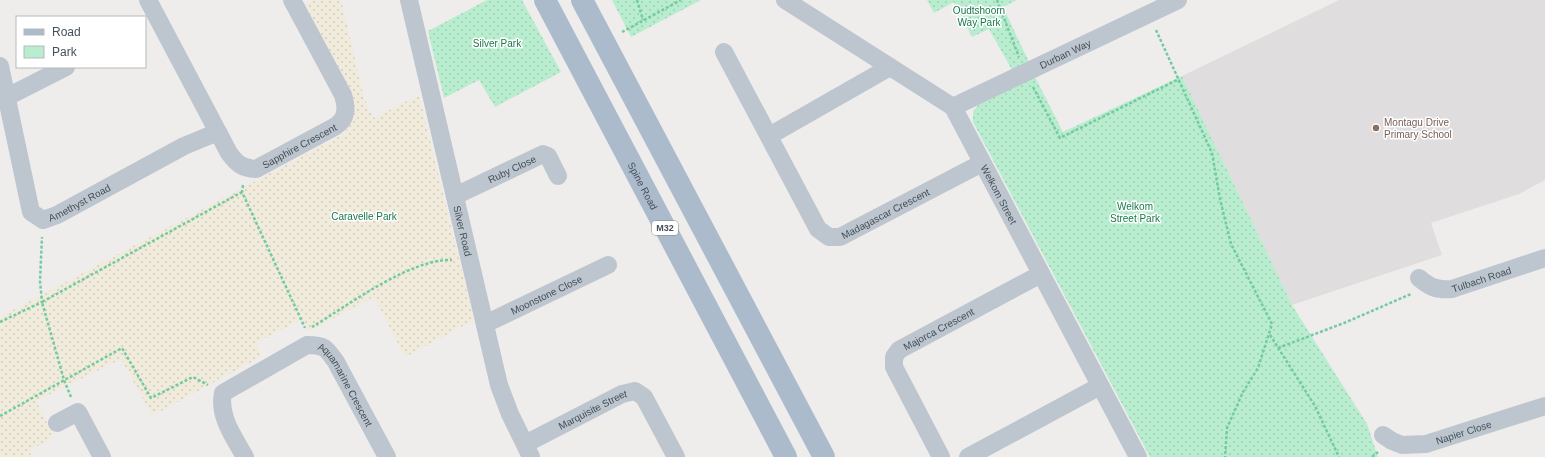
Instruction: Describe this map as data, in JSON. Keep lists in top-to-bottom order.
{
  "streets": {
    "main road": ["Spine Road", "M32"],
    "street": [
      "Durban Way",
      "Sapphire Crescent",
      "Ruby Close",
      "Welkom Street",
      "Amethyst Road",
      "Madagascar Crescent",
      "Silver Road",
      "Tulbach Road",
      "Moonstone Close",
      "Majorca Crescent",
      "Aquamarine Crescent",
      "Marquisite Street",
      "Napier Close"
    ]
  },
  "crossings": [
    ["Durban Way", "Welkom Street"],
    ["Ruby Close", "Silver Road"],
    ["Welkom Street", "Madagascar Crescent"],
    ["Welkom Street", "Majorca Crescent"],
    ["Silver Road", "Moonstone Close"],
    ["Silver Road", "Marquisite Street"]
  ],
  "parks": [
    "Oudtshoorn Way Park",
    "Silver Park",
    "Welkom Street Park",
    "Caravelle Park"
  ],
  "places": ["Montagu Drive Primary School"],
  "legend": ["Road", "Park"]
}
